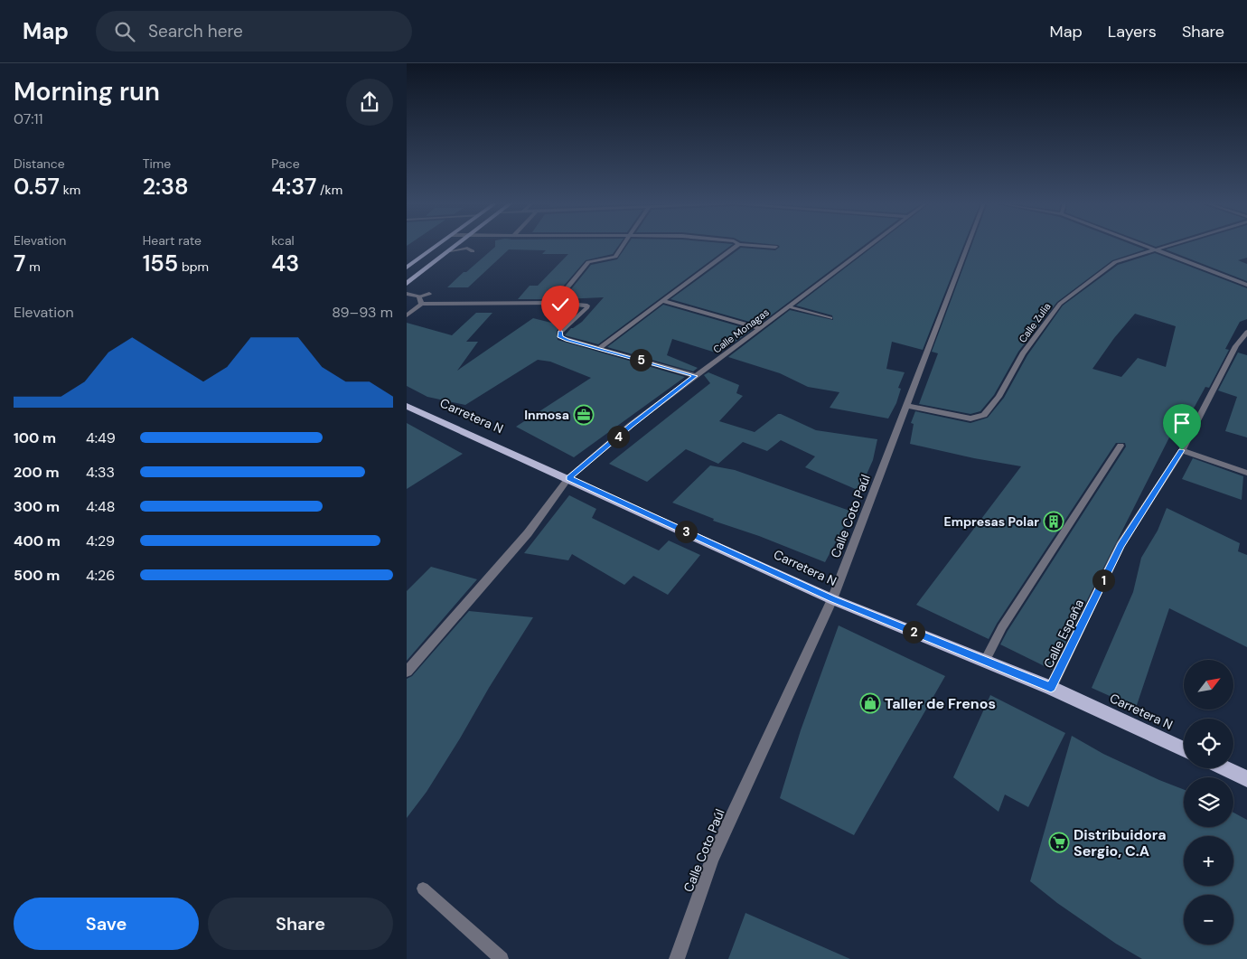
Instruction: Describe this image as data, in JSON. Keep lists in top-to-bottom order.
{
  "streets": {
    "main road": ["Carretera N"],
    "street": [
      "Calle Zulia",
      "Calle Monagas",
      "Calle Coto Paúl",
      "Calle España"
    ]
  },
  "crossings": [
    ["Calle Zulia", "Calle Coto Paúl"],
    ["Calle Monagas", "Carretera N"],
    ["Carretera N", "Calle Coto Paúl"],
    ["Carretera N", "Calle España"]
  ],
  "places": {
    "office": ["Inmosa"],
    "building": ["Empresas Polar"],
    "shop": ["Taller de Frenos"],
    "supermarket": ["Distribuidora Sergio, C.A"]
  },
  "north": "top right",
  "page": {
    "header": "Map",
    "search": "Search here",
    "nav": ["Map", "Layers", "Share"],
    "heading": ["Morning run", "07:11"],
    "stats": [
      ["Distance", "0.57 km"],
      ["Time", "2:38"],
      ["Pace", "4:37 /km"],
      ["Elevation", "7 m"],
      ["Heart rate", "155 bpm"],
      ["kcal", "43"]
    ],
    "chart": ["Elevation", "89–93 m"],
    "pins": [
      "5",
      "4",
      "3",
      "1",
      "2"
    ],
    "list": [
      {
        "name": "100 m",
        "note": "4:49"
      },
      {
        "name": "200 m",
        "note": "4:33"
      },
      {
        "name": "300 m",
        "note": "4:48"
      },
      {
        "name": "400 m",
        "note": "4:29"
      },
      {
        "name": "500 m",
        "note": "4:26"
      }
    ],
    "map_buttons": ["+", "−"],
    "buttons": ["Save", "Share"]
  }
}
